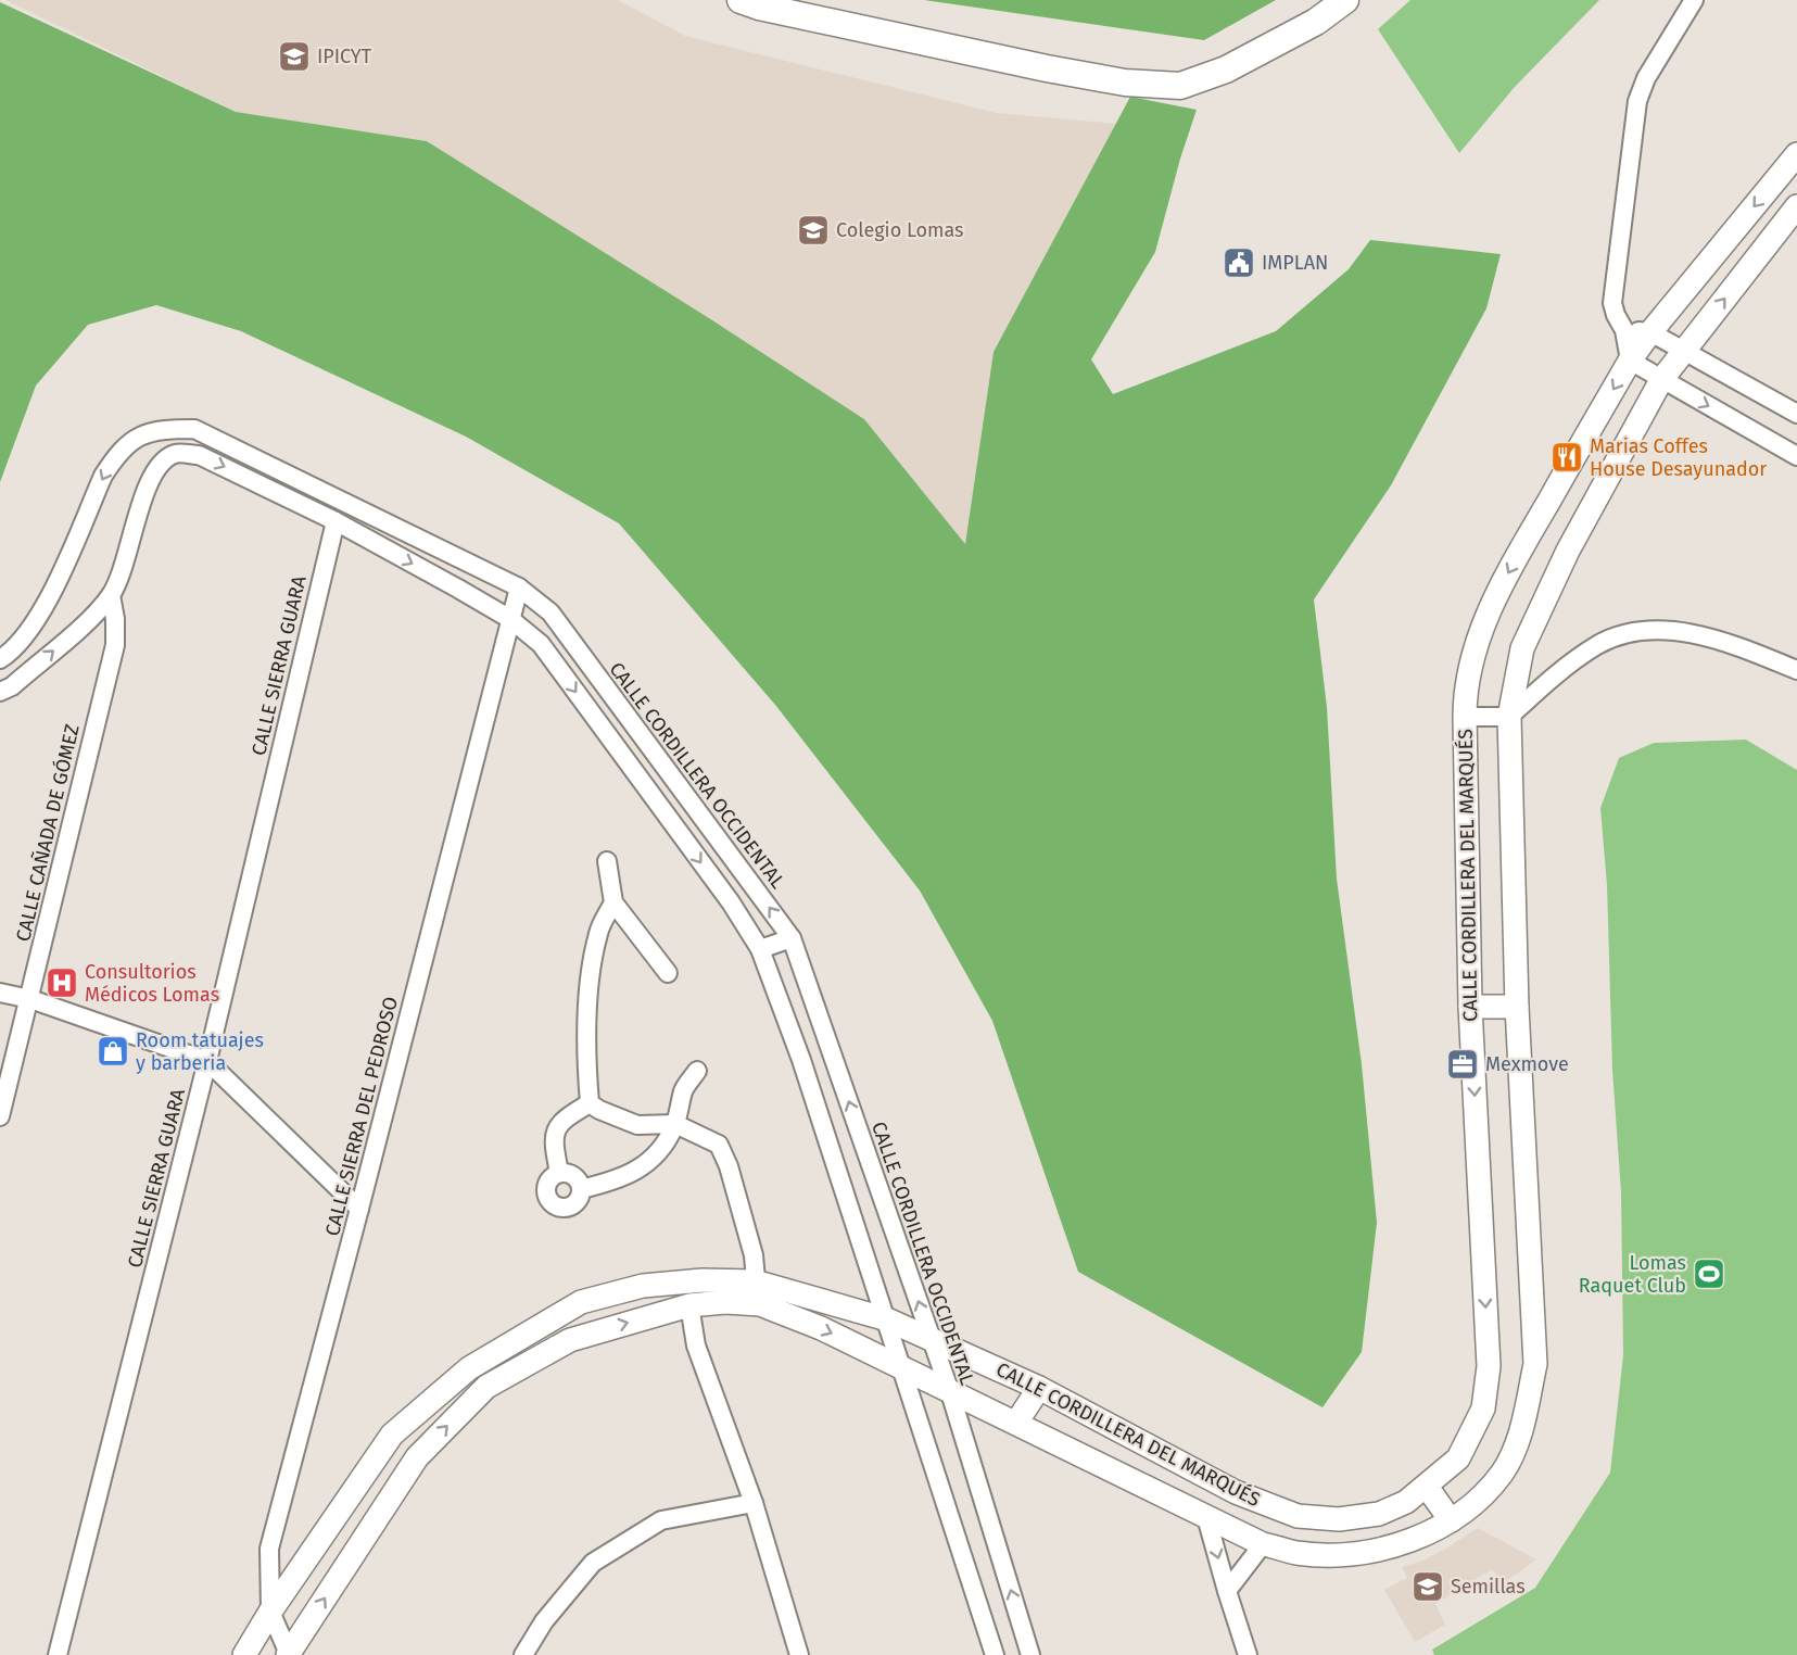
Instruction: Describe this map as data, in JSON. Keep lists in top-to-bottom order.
{
  "streets": {
    "street": [
      "CALLE SIERRA GUARA",
      "CALLE CORDILLERA OCCIDENTAL",
      "CALLE CAÑADA DE GÓMEZ",
      "CALLE CORDILLERA DEL MARQUÉS",
      "CALLE SIERRA DEL PEDROSO"
    ]
  },
  "crossings": [
    ["CALLE CORDILLERA OCCIDENTAL", "CALLE CORDILLERA DEL MARQUÉS"],
    ["CALLE CORDILLERA OCCIDENTAL", "CALLE SIERRA DEL PEDROSO"],
    ["CALLE CORDILLERA DEL MARQUÉS", "CALLE SIERRA DEL PEDROSO"]
  ],
  "places": {
    "school or university": ["IPICYT", "Colegio Lomas", "Semillas"],
    "public building": ["IMPLAN"],
    "restaurant": ["Marias Coffes House Desayunador"],
    "hospital": ["Consultorios Médicos Lomas"],
    "shop": ["Room tatuajes y barberia"],
    "office": ["Mexmove"],
    "sports": ["Lomas Raquet Club"]
  }
}
